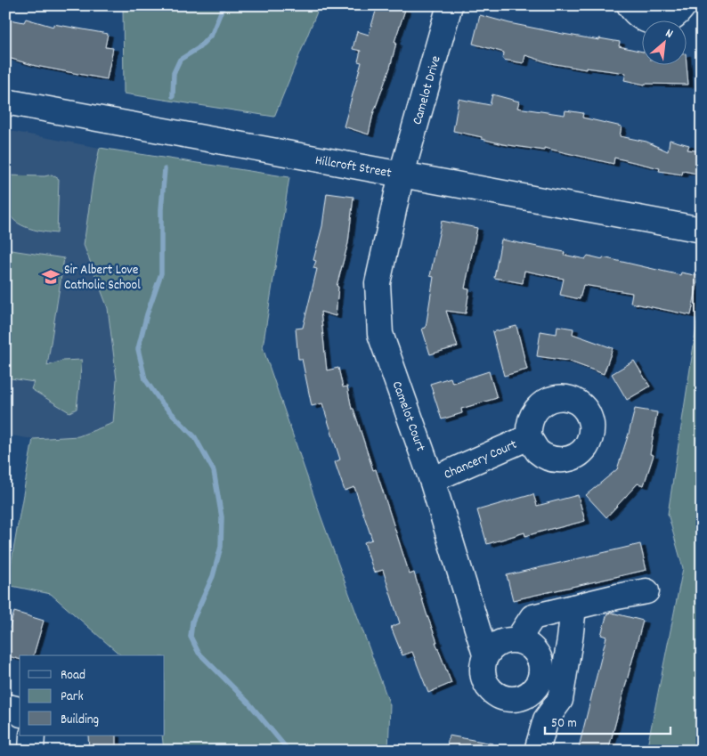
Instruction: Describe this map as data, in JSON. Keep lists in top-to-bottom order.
{
  "streets": {
    "street": [
      "Camelot Drive",
      "Hillcroft Street",
      "Camelot Court",
      "Chancery Court"
    ]
  },
  "crossings": [
    ["Camelot Drive", "Hillcroft Street"],
    ["Camelot Drive", "Camelot Court"],
    ["Hillcroft Street", "Camelot Court"],
    ["Camelot Court", "Chancery Court"]
  ],
  "places": {
    "school or university": ["Sir Albert Love Catholic School"]
  },
  "legend": ["Road", "Park", "Building"],
  "scale_bar": "50 m",
  "north": "top right"
}
